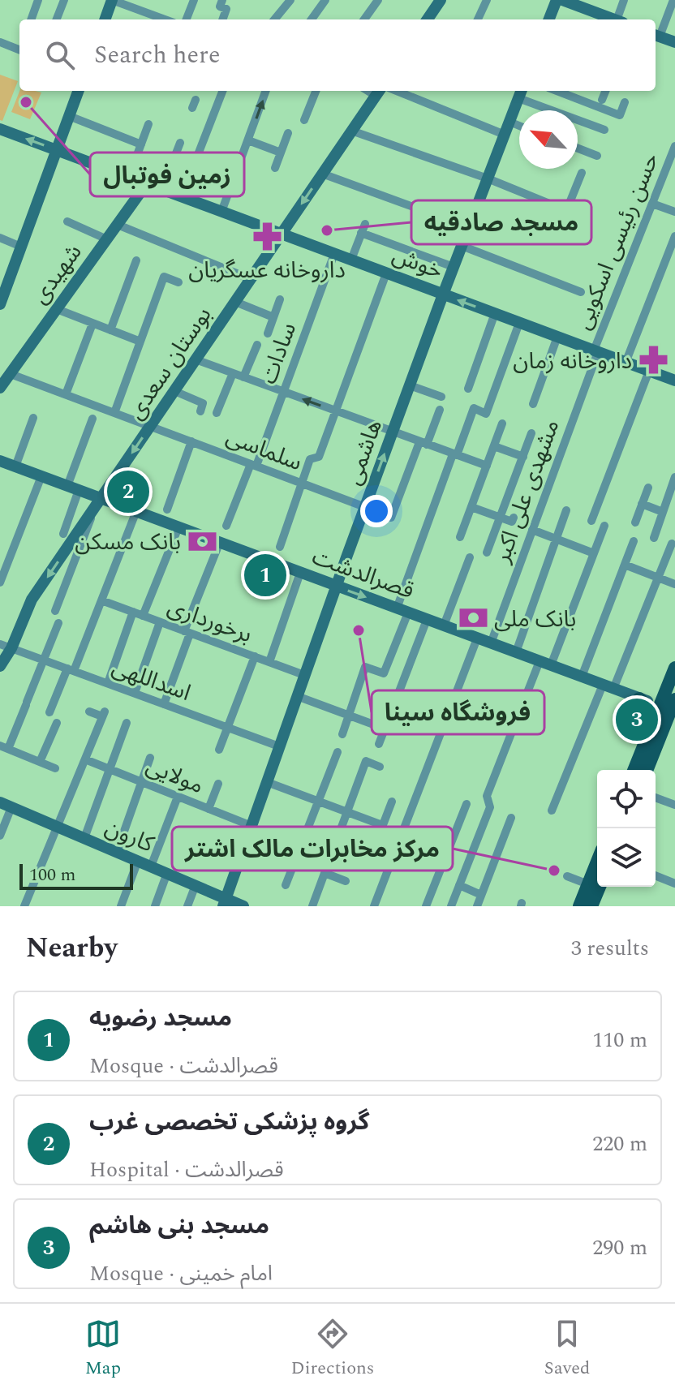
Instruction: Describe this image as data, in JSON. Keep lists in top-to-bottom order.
{
  "streets": {
    "main road": [
      "خوش",
      "شهیدی",
      "بوستان سعدی",
      "هاشمی",
      "قصرالدشت",
      "کارون"
    ],
    "street": [
      "حسن رئیسی اسکویی",
      "سادات",
      "سلماسی",
      "مشهدی علی اکبر",
      "برخورداری",
      "اسداللهی",
      "مولایی"
    ]
  },
  "crossings": [
    ["حسن رئیسی اسکویی", "خوش"],
    ["حسن رئیسی اسکویی", "مشهدی علی اکبر"],
    ["خوش", "شهیدی"],
    ["خوش", "سادات"],
    ["خوش", "بوستان سعدی"],
    ["خوش", "هاشمی"],
    ["خوش", "مشهدی علی اکبر"],
    ["شهیدی", "سلماسی"],
    ["سادات", "سلماسی"],
    ["بوستان سعدی", "سلماسی"],
    ["بوستان سعدی", "قصرالدشت"],
    ["بوستان سعدی", "اسداللهی"],
    ["سلماسی", "هاشمی"],
    ["هاشمی", "قصرالدشت"],
    ["هاشمی", "برخورداری"],
    ["هاشمی", "اسداللهی"],
    ["هاشمی", "مولایی"],
    ["هاشمی", "کارون"],
    ["مشهدی علی اکبر", "قصرالدشت"]
  ],
  "one_way": ["بوستان سعدی"],
  "places": {
    "other": [
      "زمین فوتبال",
      "مسجد صادقیه",
      "فروشگاه سینا",
      "مرکز مخابرات مالک اشتر"
    ],
    "pharmacy": ["داروخانه عسگریان", "داروخانه زمان"],
    "bank": ["بانک مسکن", "بانک ملی"]
  },
  "scale_bar": "100 m",
  "north": "top left",
  "page": {
    "search": "Search here",
    "pins": ["2", "1", "3"],
    "scale": "100 m",
    "heading": ["Nearby", "3 results"],
    "list": [
      {
        "mark": "1",
        "name": "مسجد رضویه",
        "note": "Mosque · قصرالدشت",
        "value": "110 m"
      },
      {
        "mark": "2",
        "name": "گروه پزشکی تخصصی غرب",
        "note": "Hospital · قصرالدشت",
        "value": "220 m"
      },
      {
        "mark": "3",
        "name": "مسجد بنی هاشم",
        "note": "Mosque · امام خمینی",
        "value": "290 m"
      }
    ],
    "nav": ["Map", "Directions", "Saved"]
  }
}
